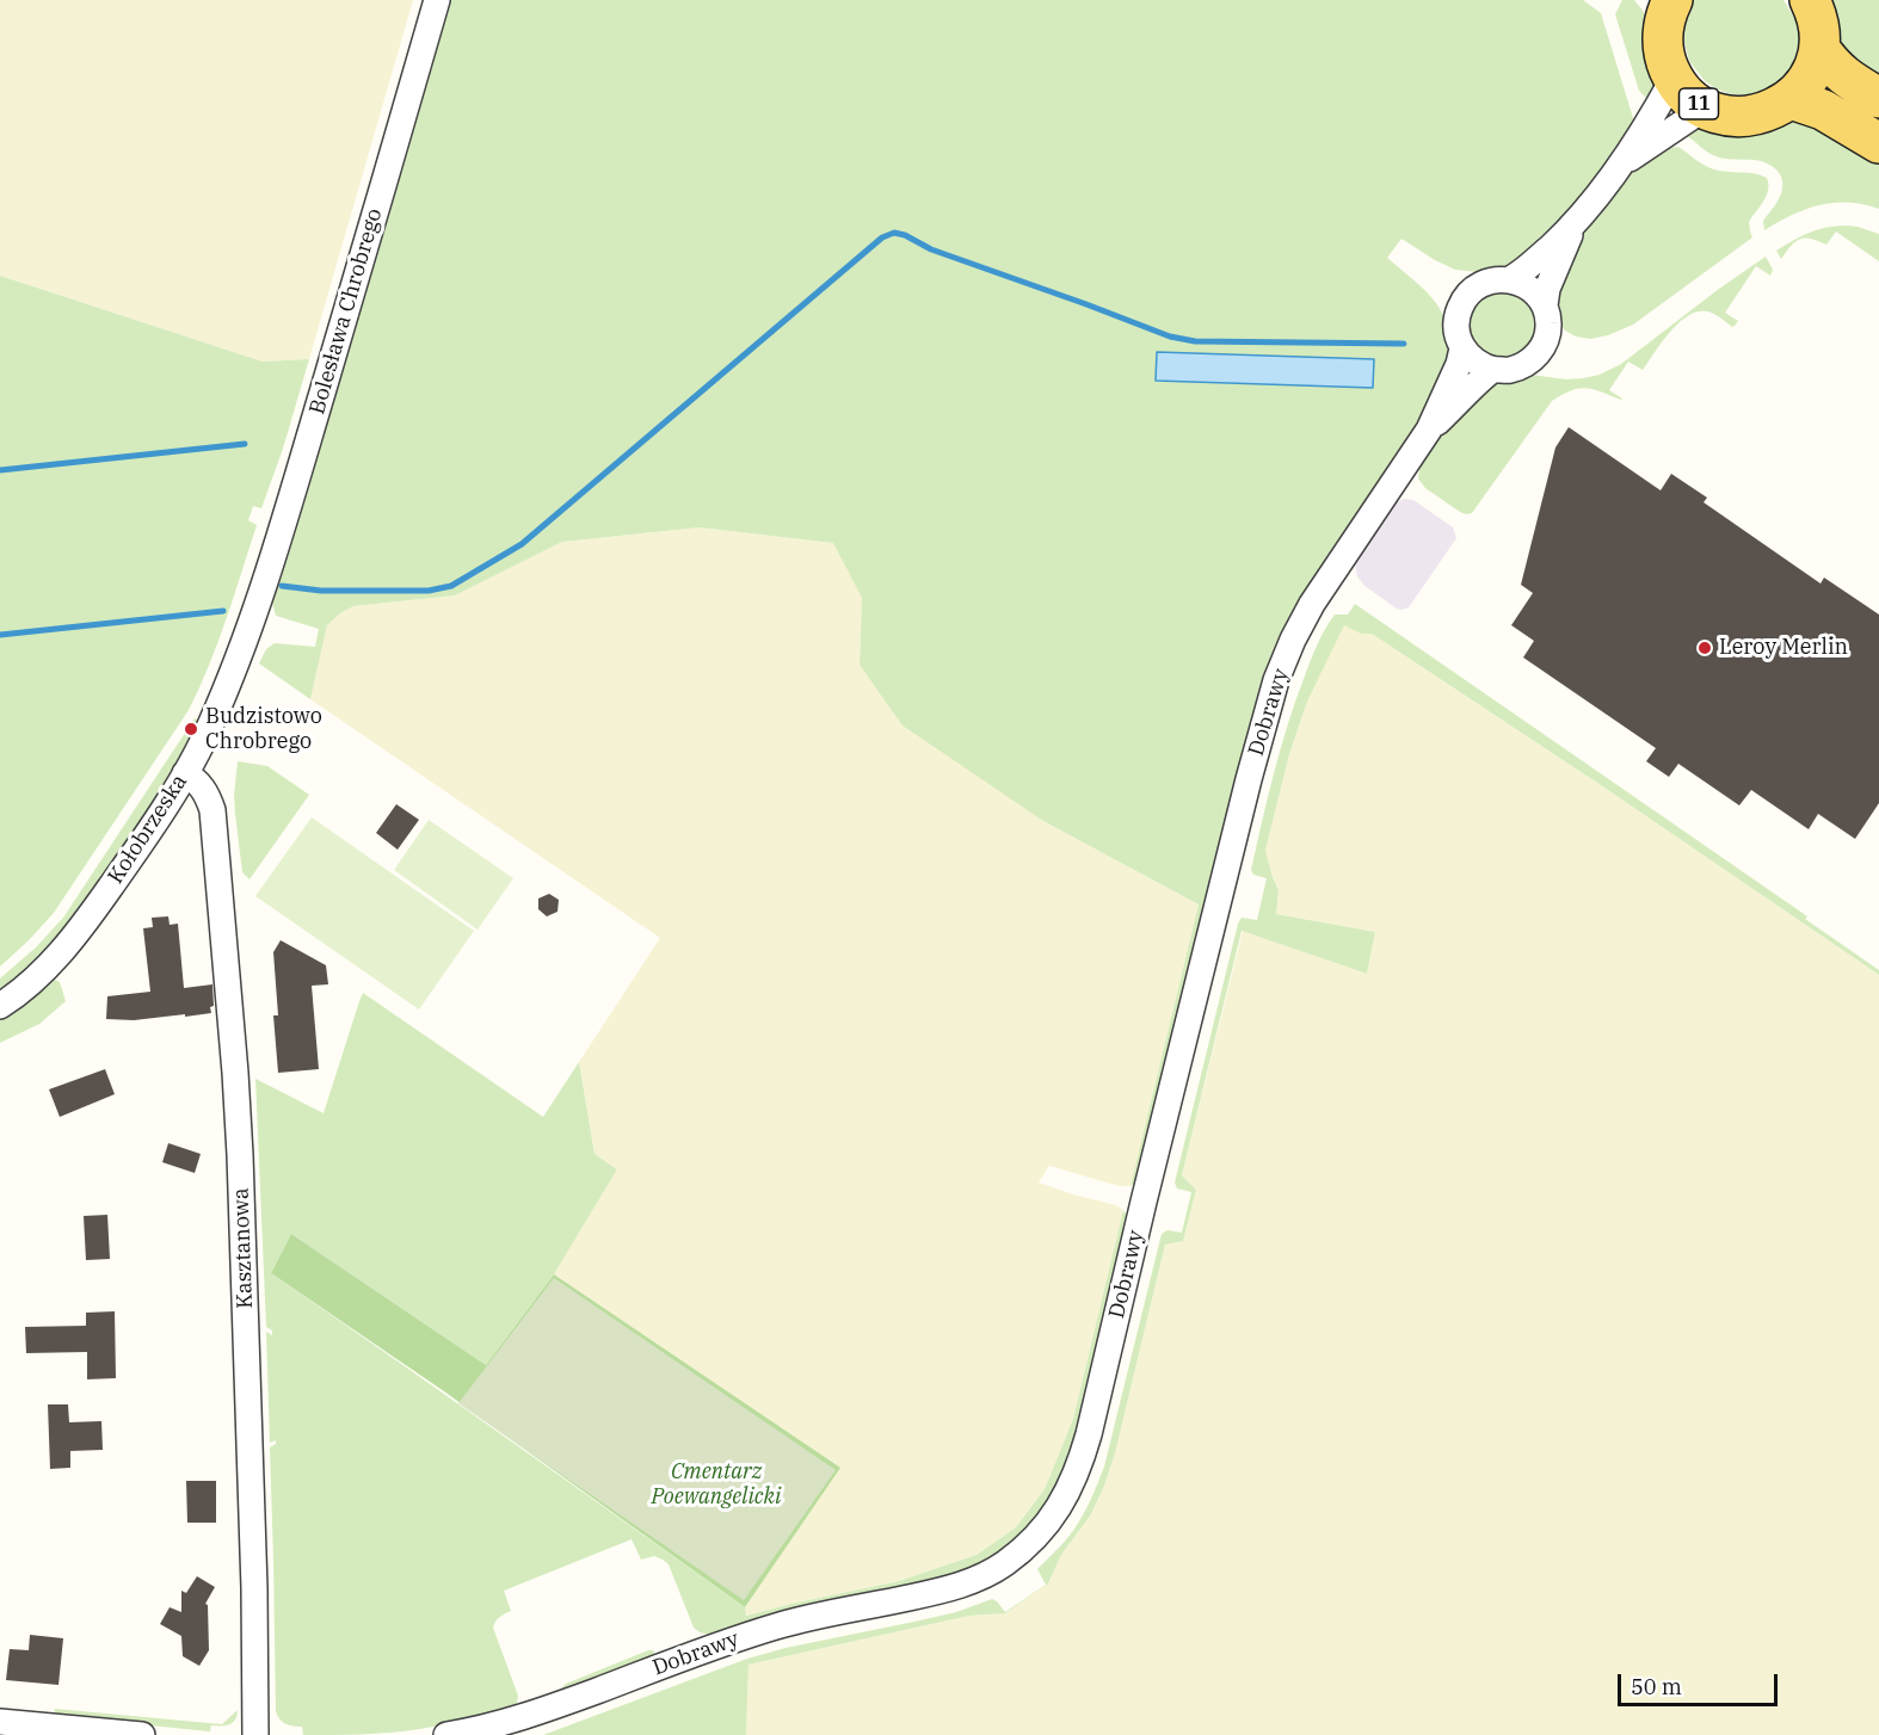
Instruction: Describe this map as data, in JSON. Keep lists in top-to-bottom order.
{
  "streets": {
    "main road": ["11"],
    "street": [
      "Bolesława Chrobrego",
      "Dobrawy",
      "Kołobrzeska",
      "Kasztanowa"
    ]
  },
  "crossings": [
    ["Bolesława Chrobrego", "Kołobrzeska"],
    ["Kołobrzeska", "Kasztanowa"]
  ],
  "parks": ["Cmentarz Poewangelicki"],
  "places": ["Leroy Merlin", "Budzistowo Chrobrego"],
  "scale_bar": "50 m"
}
